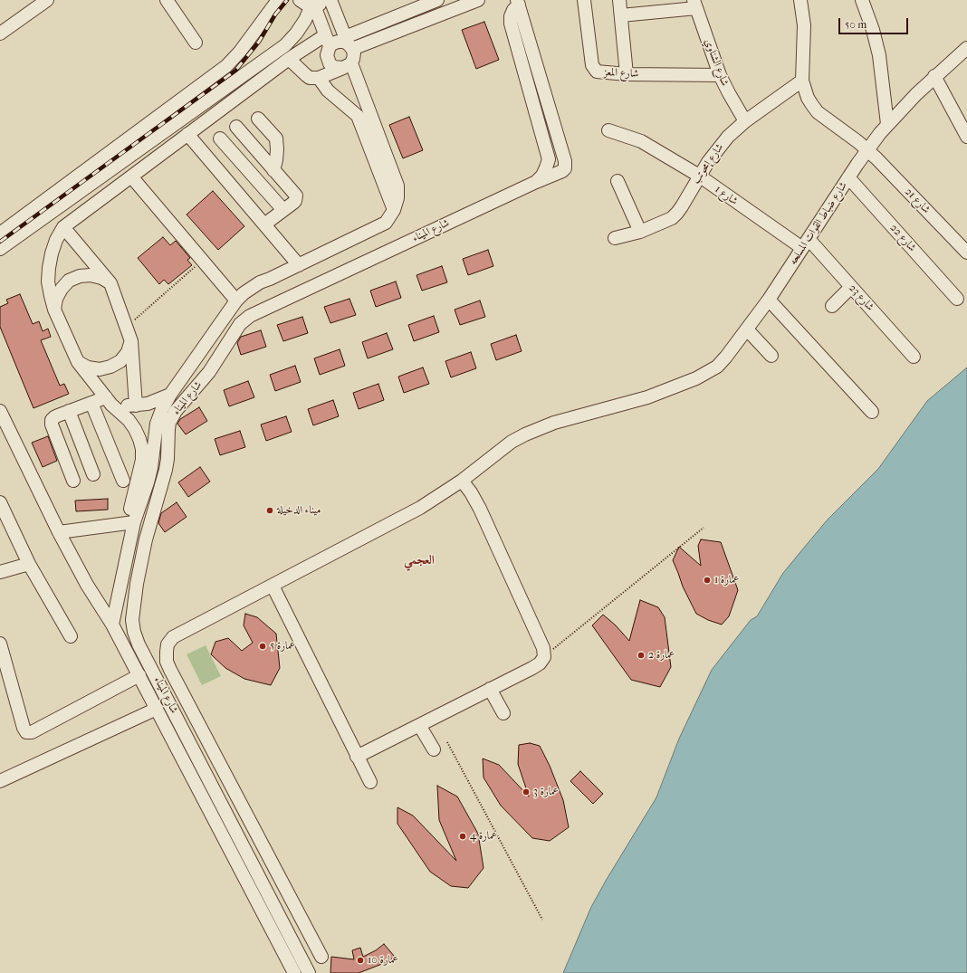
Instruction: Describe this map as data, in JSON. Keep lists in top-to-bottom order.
{
  "streets": {
    "street": [
      "شارع الشناوي",
      "شارع المعز",
      "شارع إمحوتب",
      "شارع 1",
      "شارع 21",
      "شارع ضباط القوات المسلحه",
      "شارع الميناء",
      "شارع 22",
      "شارع 23"
    ]
  },
  "crossings": [
    ["شارع الشناوي", "شارع المعز"],
    ["شارع الشناوي", "شارع إمحوتب"],
    ["شارع إمحوتب", "شارع 1"],
    ["شارع إمحوتب", "شارع 21"],
    ["شارع 1", "شارع ضباط القوات المسلحه"],
    ["شارع 1", "شارع 23"],
    ["شارع 21", "شارع ضباط القوات المسلحه"],
    ["شارع ضباط القوات المسلحه", "شارع 22"],
    ["شارع ضباط القوات المسلحه", "شارع 23"]
  ],
  "districts": ["العجمي"],
  "places": [
    "ميناء الدخيلة",
    "عمارة 1",
    "عمارة 5",
    "عمارة 2",
    "عمارة 3",
    "عمارة 4",
    "عمارة 10"
  ],
  "scale_bar": "50 m"
}
